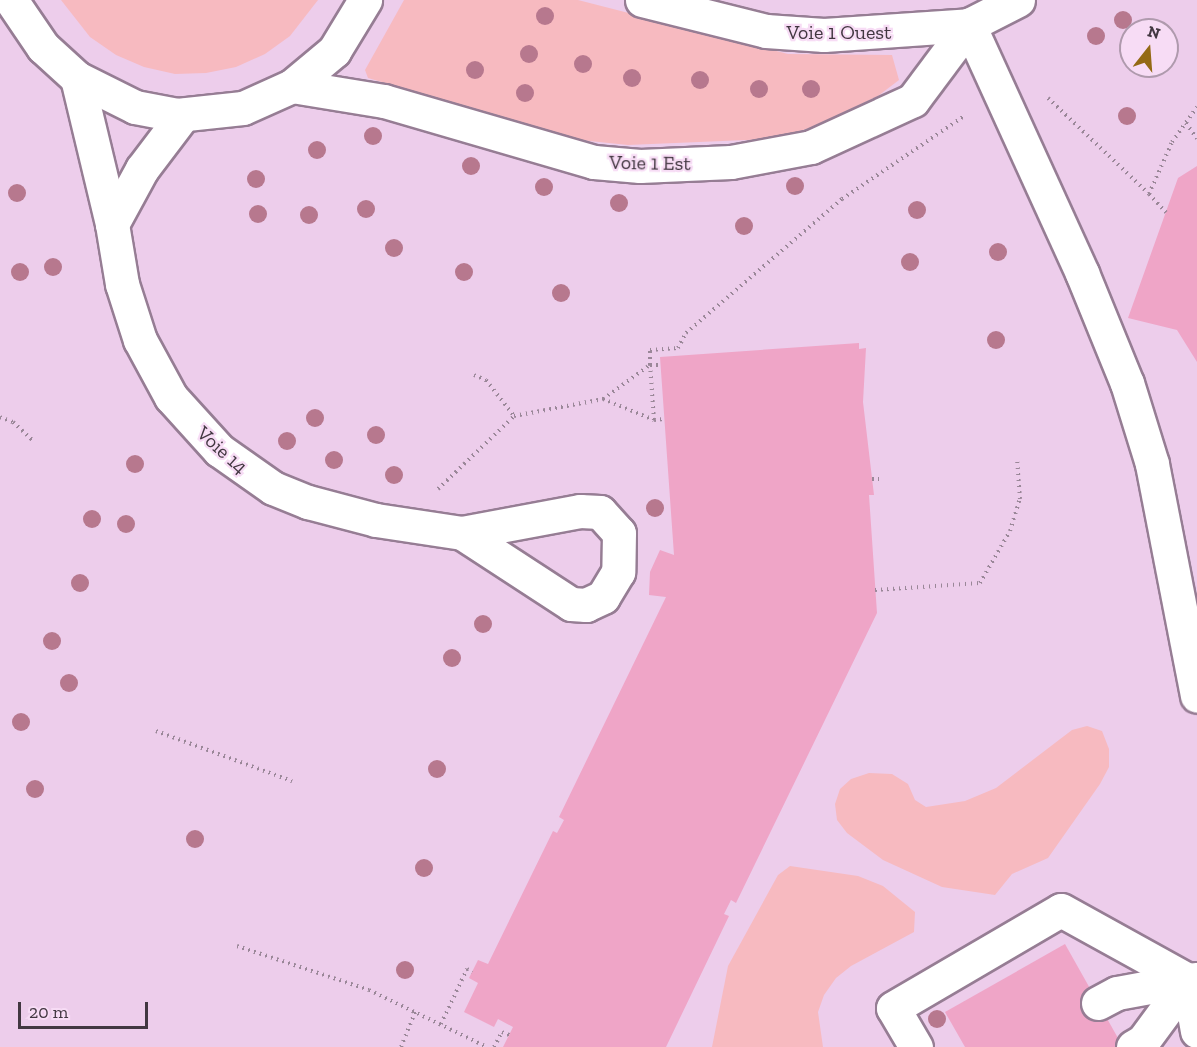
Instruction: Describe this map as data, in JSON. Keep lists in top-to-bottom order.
{
  "streets": {
    "lane": ["Voie 1 Ouest", "Voie 1 Est", "Voie 14"]
  },
  "crossings": [
    ["Voie 1 Ouest", "Voie 1 Est"]
  ],
  "scale_bar": "20 m",
  "north": "top"
}
